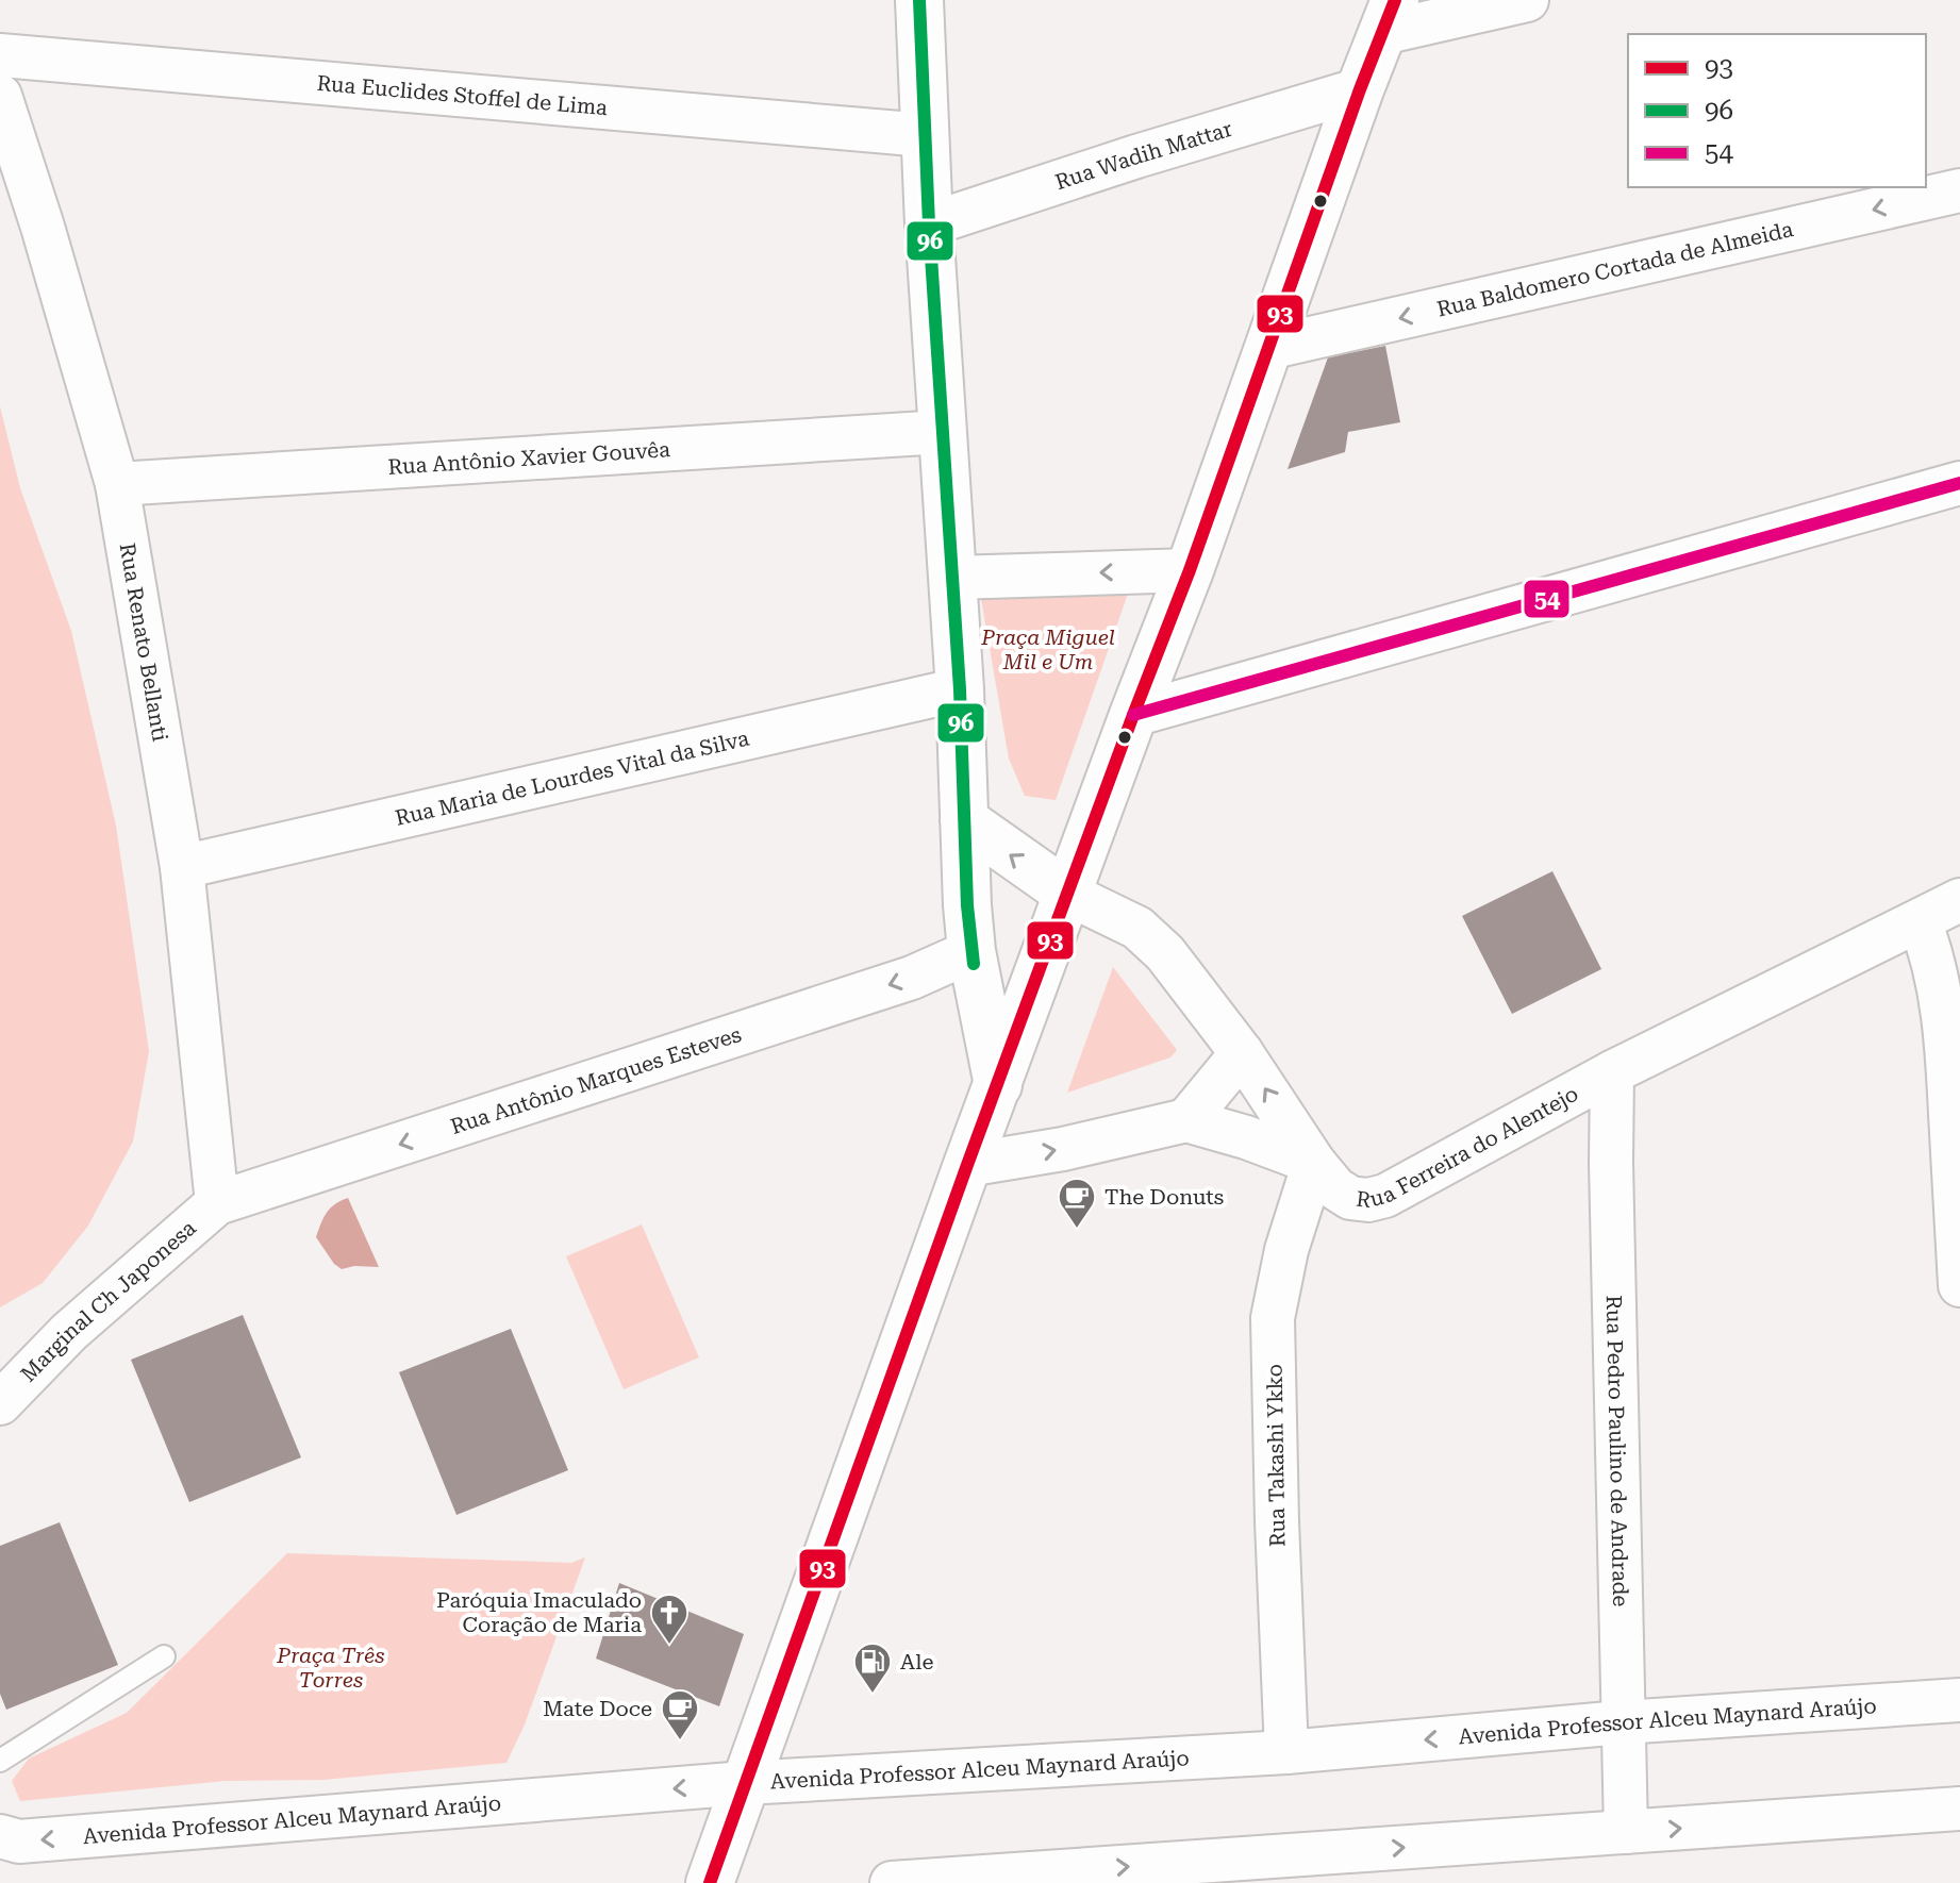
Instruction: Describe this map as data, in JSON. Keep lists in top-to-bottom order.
{
  "streets": {
    "street": [
      "Rua Euclides Stoffel de Lima",
      "Rua Wadih Mattar",
      "Rua Baldomero Cortada de Almeida",
      "Rua Antônio Xavier Gouvêa",
      "Rua Renato Bellanti",
      "Rua Maria de Lourdes Vital da Silva",
      "Rua Antônio Marques Esteves",
      "Rua Ferreira do Alentejo",
      "Marginal Ch Japonesa",
      "Rua Pedro Paulino de Andrade",
      "Rua Takashi Ykko",
      "Avenida Professor Alceu Maynard Araújo"
    ]
  },
  "crossings": [
    ["Rua Antônio Xavier Gouvêa", "Rua Renato Bellanti"],
    ["Rua Renato Bellanti", "Rua Maria de Lourdes Vital da Silva"],
    ["Rua Renato Bellanti", "Rua Antônio Marques Esteves"],
    ["Rua Renato Bellanti", "Marginal Ch Japonesa"],
    ["Rua Antônio Marques Esteves", "Marginal Ch Japonesa"],
    ["Rua Ferreira do Alentejo", "Rua Pedro Paulino de Andrade"],
    ["Rua Ferreira do Alentejo", "Rua Takashi Ykko"],
    ["Rua Pedro Paulino de Andrade", "Avenida Professor Alceu Maynard Araújo"],
    ["Rua Takashi Ykko", "Avenida Professor Alceu Maynard Araújo"]
  ],
  "one_way": ["Rua Antônio Marques Esteves"],
  "parks": ["Praça Miguel Mil e Um", "Praça Três Torres"],
  "places": {
    "cafe": ["The Donuts", "Mate Doce"],
    "church": ["Paróquia Imaculado Coração de Maria"],
    "fuel station": ["Ale"]
  },
  "lines": ["transit line 93", "transit line 96", "transit line 54"],
  "legend": ["93", "96", "54"]
}
